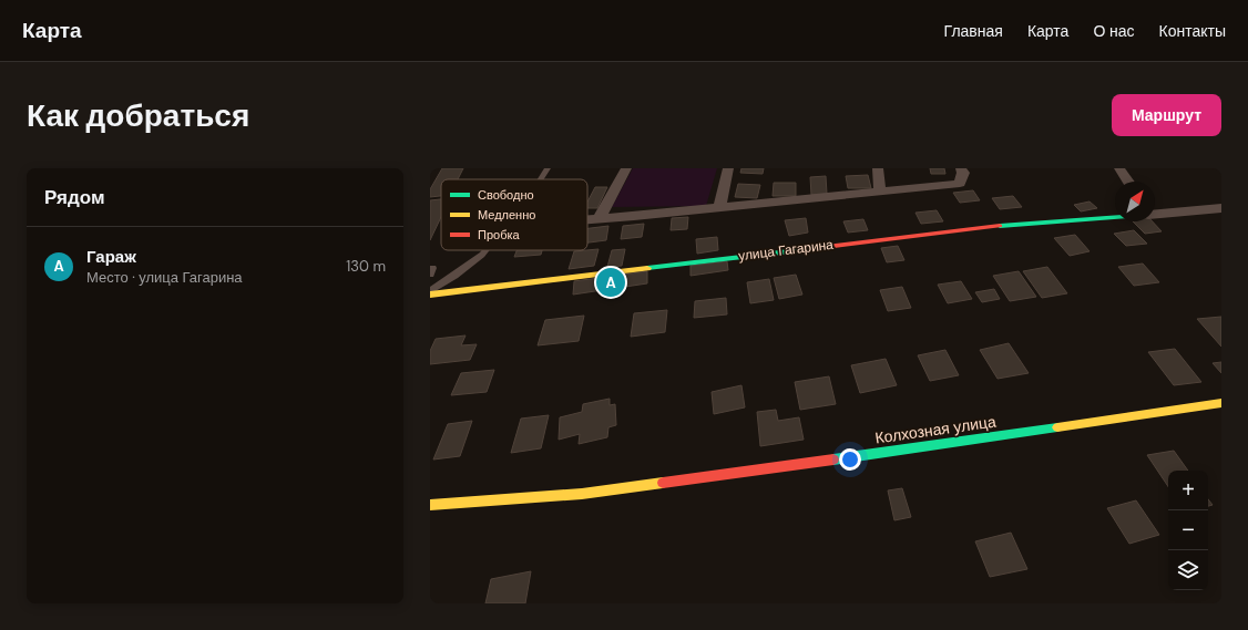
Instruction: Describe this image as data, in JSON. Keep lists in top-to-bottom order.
{
  "streets": {
    "street": ["улица Гагарина", "Колхозная улица"]
  },
  "legend": ["Свободно", "Медленно", "Пробка"],
  "north": "top right",
  "page": {
    "header": "Карта",
    "nav": [
      "Главная",
      "Карта",
      "О нас",
      "Контакты"
    ],
    "buttons": "Маршрут",
    "title": "Как добраться",
    "heading": "Рядом",
    "list": [
      {
        "mark": "A",
        "name": "Гараж",
        "note": "Место · улица Гагарина",
        "value": "130 m"
      }
    ],
    "pins": "A",
    "map_buttons": ["+", "−"]
  }
}
